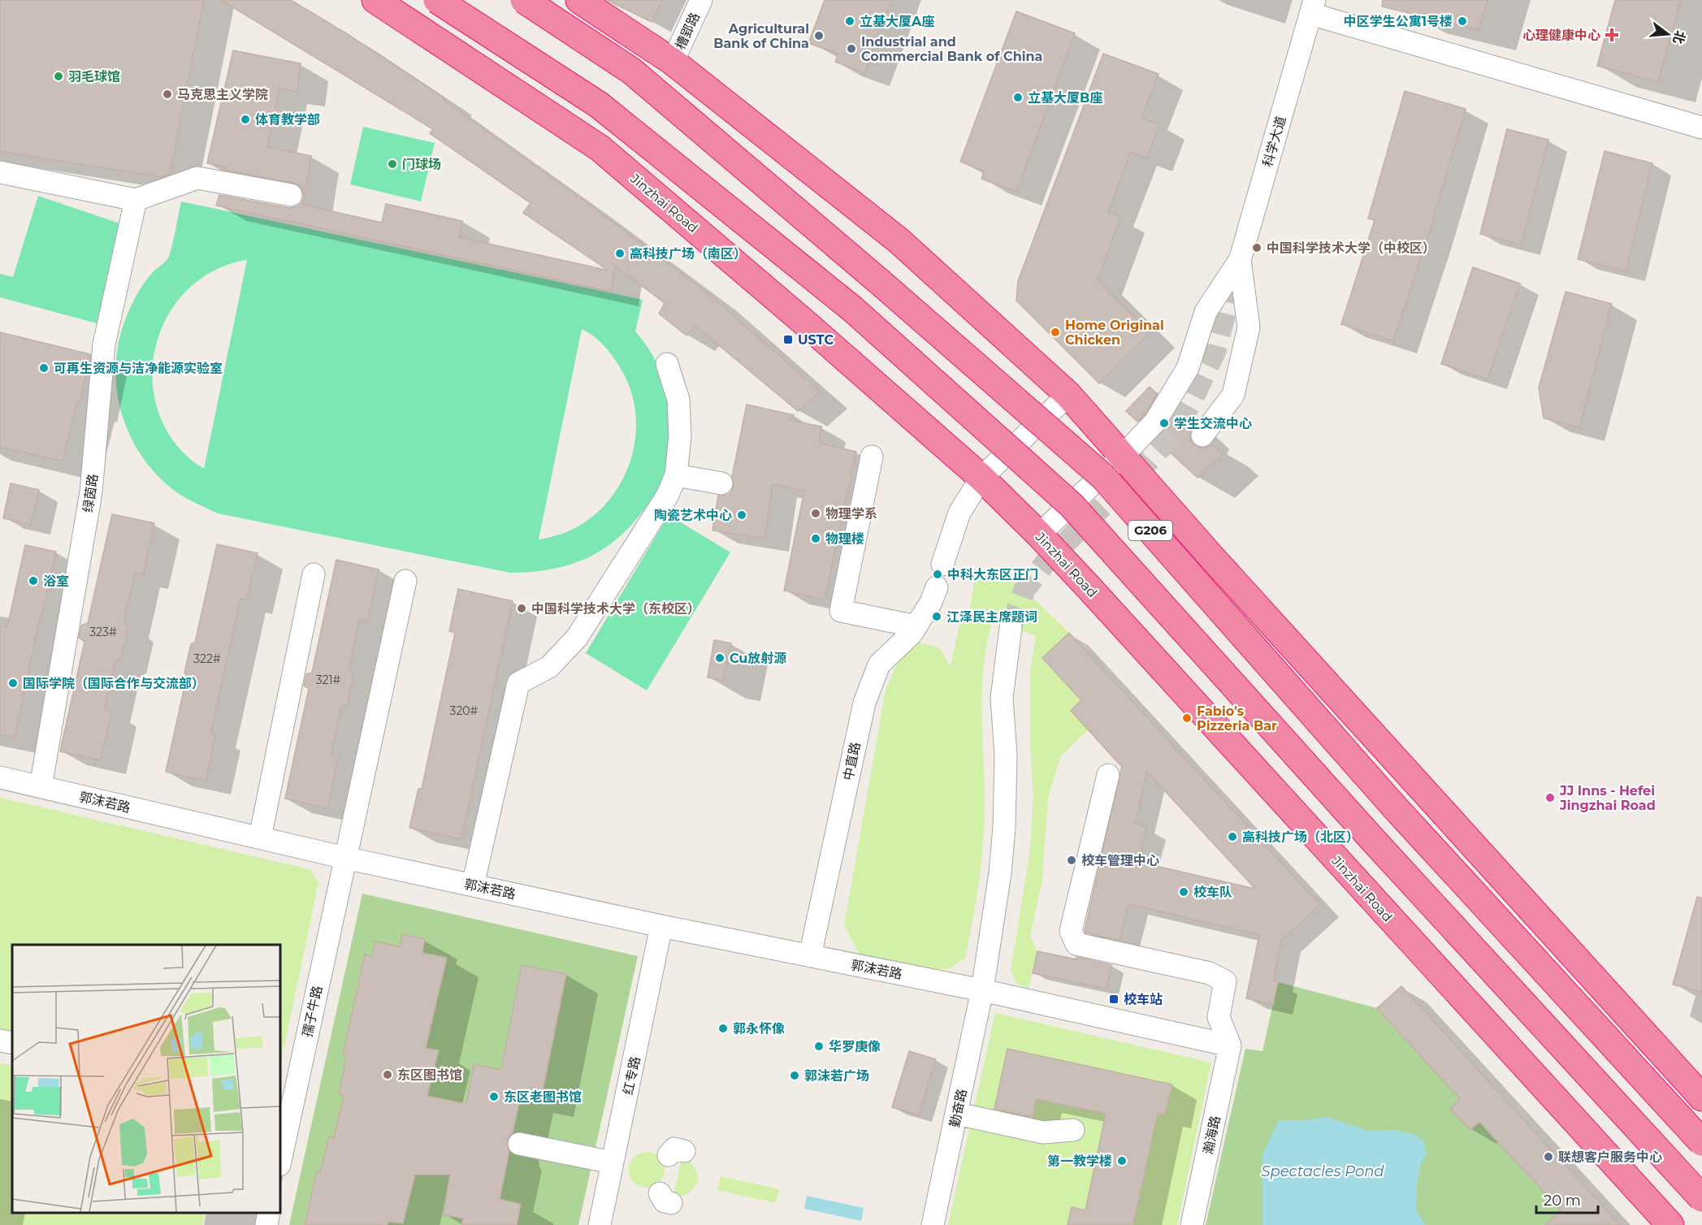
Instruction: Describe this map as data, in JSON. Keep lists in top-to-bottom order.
{
  "streets": {
    "highway": ["Jinzhai Road", "G206"],
    "street": [
      "槽郢路",
      "科学大道",
      "绿茵路",
      "中直路",
      "郭沫若路",
      "孺子牛路",
      "红专路",
      "勤奋路",
      "瀚海路"
    ]
  },
  "crossings": [
    ["绿茵路", "郭沫若路"],
    ["中直路", "郭沫若路"],
    ["郭沫若路", "孺子牛路"],
    ["郭沫若路", "红专路"],
    ["郭沫若路", "勤奋路"],
    ["郭沫若路", "瀚海路"]
  ],
  "water": ["Spectacles Pond"],
  "places": {
    "other": [
      "立基大厦A座",
      "中区学生公寓1号楼",
      "Agricultural Bank of China",
      "Industrial and Commercial Bank of China",
      "羽毛球馆",
      "马克思主义学院",
      "立基大厦B座",
      "体育教学部",
      "门球场",
      "中国科学技术大学（中校区）",
      "高科技广场（南区）",
      "Home Original Chicken",
      "可再生资源与洁净能源实验室",
      "学生交流中心",
      "物理学系",
      "陶瓷艺术中心",
      "物理楼",
      "中科大东区正门",
      "浴室",
      "中国科学技术大学（东校区）",
      "江泽民主席题词",
      "Cu放射源",
      "国际学院（国际合作与交流部）",
      "Fabio's Pizzeria Bar",
      "JJ Inns - Hefei Jingzhai Road",
      "高科技广场（北区）",
      "校车管理中心",
      "校车队",
      "郭永怀像",
      "华罗庚像",
      "东区图书馆",
      "郭沫若广场",
      "东区老图书馆",
      "联想客户服务中心",
      "第一教学楼"
    ],
    "health": ["心理健康中心"],
    "transit": ["USTC", "校车站"]
  },
  "house_numbers": [
    "323#",
    "322#",
    "321#",
    "320#"
  ],
  "scale_bar": "20 m",
  "north": "right"
}
